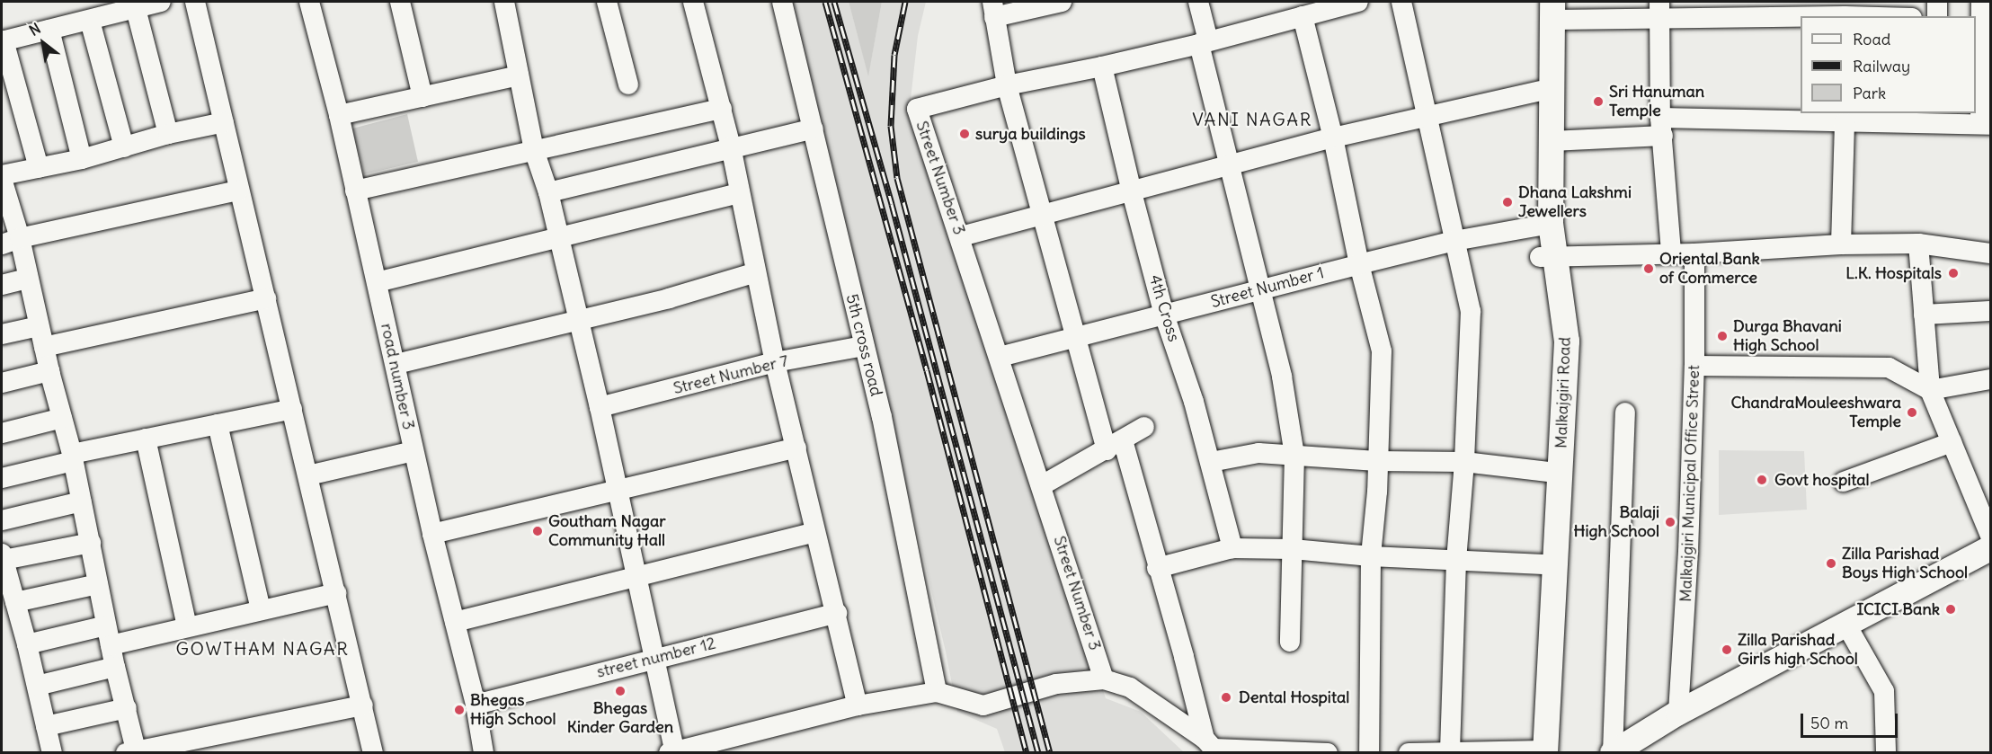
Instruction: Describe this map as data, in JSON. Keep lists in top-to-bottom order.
{
  "streets": {
    "main road": ["Malkajgiri Road"],
    "street": [
      "Street Number 3",
      "Street Number 1",
      "4th Cross",
      "5th cross road",
      "Street Number 7",
      "road number 3",
      "Malkajgiri Municipal Office Street",
      "street number 12"
    ]
  },
  "crossings": [
    ["Street Number 3", "Street Number 1"],
    ["Street Number 3", "4th Cross"],
    ["Street Number 1", "4th Cross"],
    ["Street Number 1", "Malkajgiri Road"],
    ["5th cross road", "Street Number 7"],
    ["road number 3", "street number 12"]
  ],
  "districts": ["VANI NAGAR", "GOWTHAM NAGAR"],
  "places": [
    "Sri Hanuman Temple",
    "surya buildings",
    "Dhana Lakshmi Jewellers",
    "Oriental Bank of Commerce",
    "L.K. Hospitals",
    "Durga Bhavani High School",
    "ChandraMouleeshwara Temple",
    "Govt hospital",
    "Balaji High School",
    "Goutham Nagar Community Hall",
    "Zilla Parishad Boys High School",
    "ICICI Bank",
    "Zilla Parishad Girls high School",
    "Bhegas Kinder Garden",
    "Dental Hospital",
    "Bhegas High School"
  ],
  "legend": ["Road", "Railway", "Park"],
  "scale_bar": "50 m",
  "north": "top left"
}
